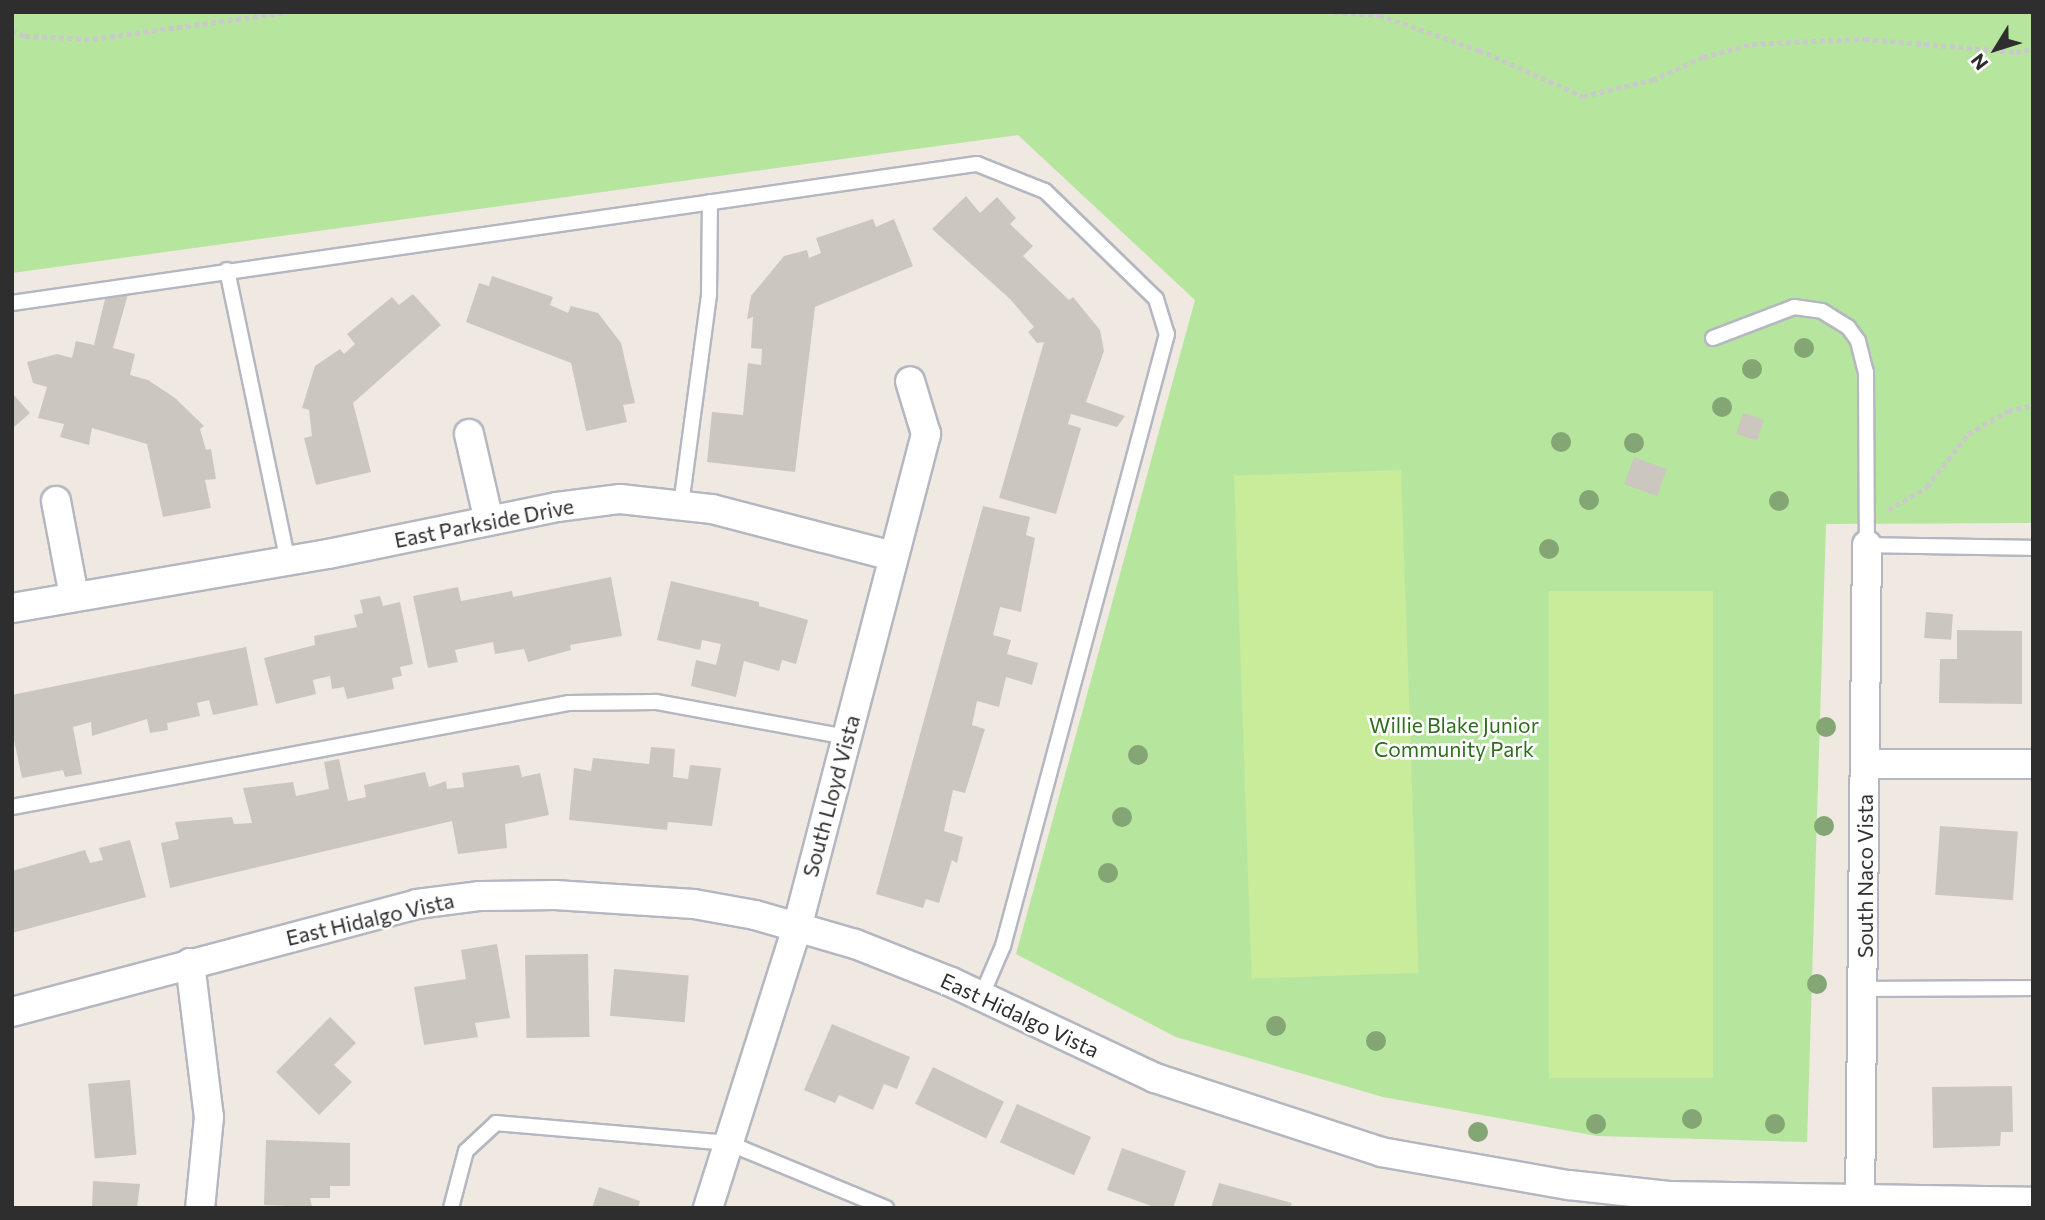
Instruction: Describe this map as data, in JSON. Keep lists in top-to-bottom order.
{
  "streets": {
    "street": [
      "East Parkside Drive",
      "South Lloyd Vista",
      "South Naco Vista",
      "East Hidalgo Vista"
    ]
  },
  "crossings": [
    ["East Parkside Drive", "South Lloyd Vista"],
    ["South Lloyd Vista", "East Hidalgo Vista"],
    ["South Naco Vista", "East Hidalgo Vista"]
  ],
  "parks": ["Willie Blake Junior Community Park"],
  "north": "bottom left"
}
